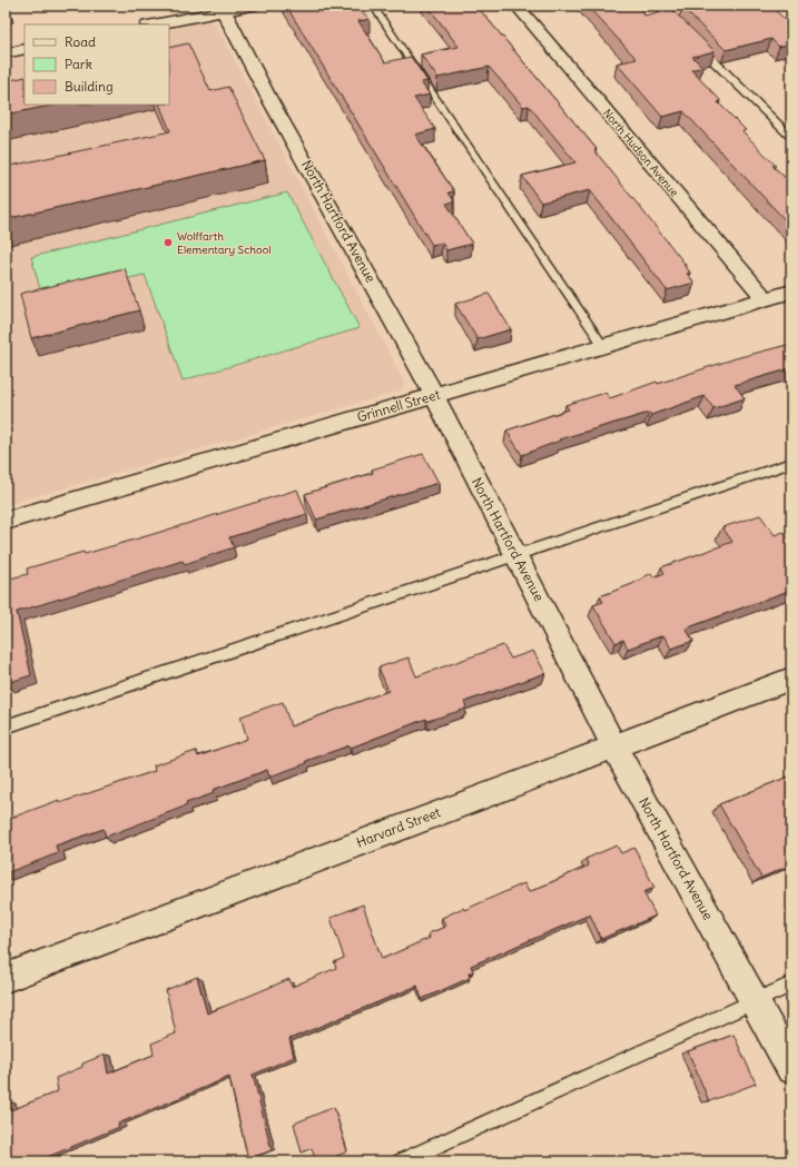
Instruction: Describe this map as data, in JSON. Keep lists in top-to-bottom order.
{
  "streets": {
    "street": [
      "North Hudson Avenue",
      "North Hartford Avenue",
      "Grinnell Street",
      "Harvard Street"
    ]
  },
  "crossings": [
    ["North Hudson Avenue", "Grinnell Street"],
    ["North Hartford Avenue", "Grinnell Street"],
    ["North Hartford Avenue", "Harvard Street"]
  ],
  "places": ["Wolffarth Elementary School"],
  "legend": ["Road", "Park", "Building"]
}
